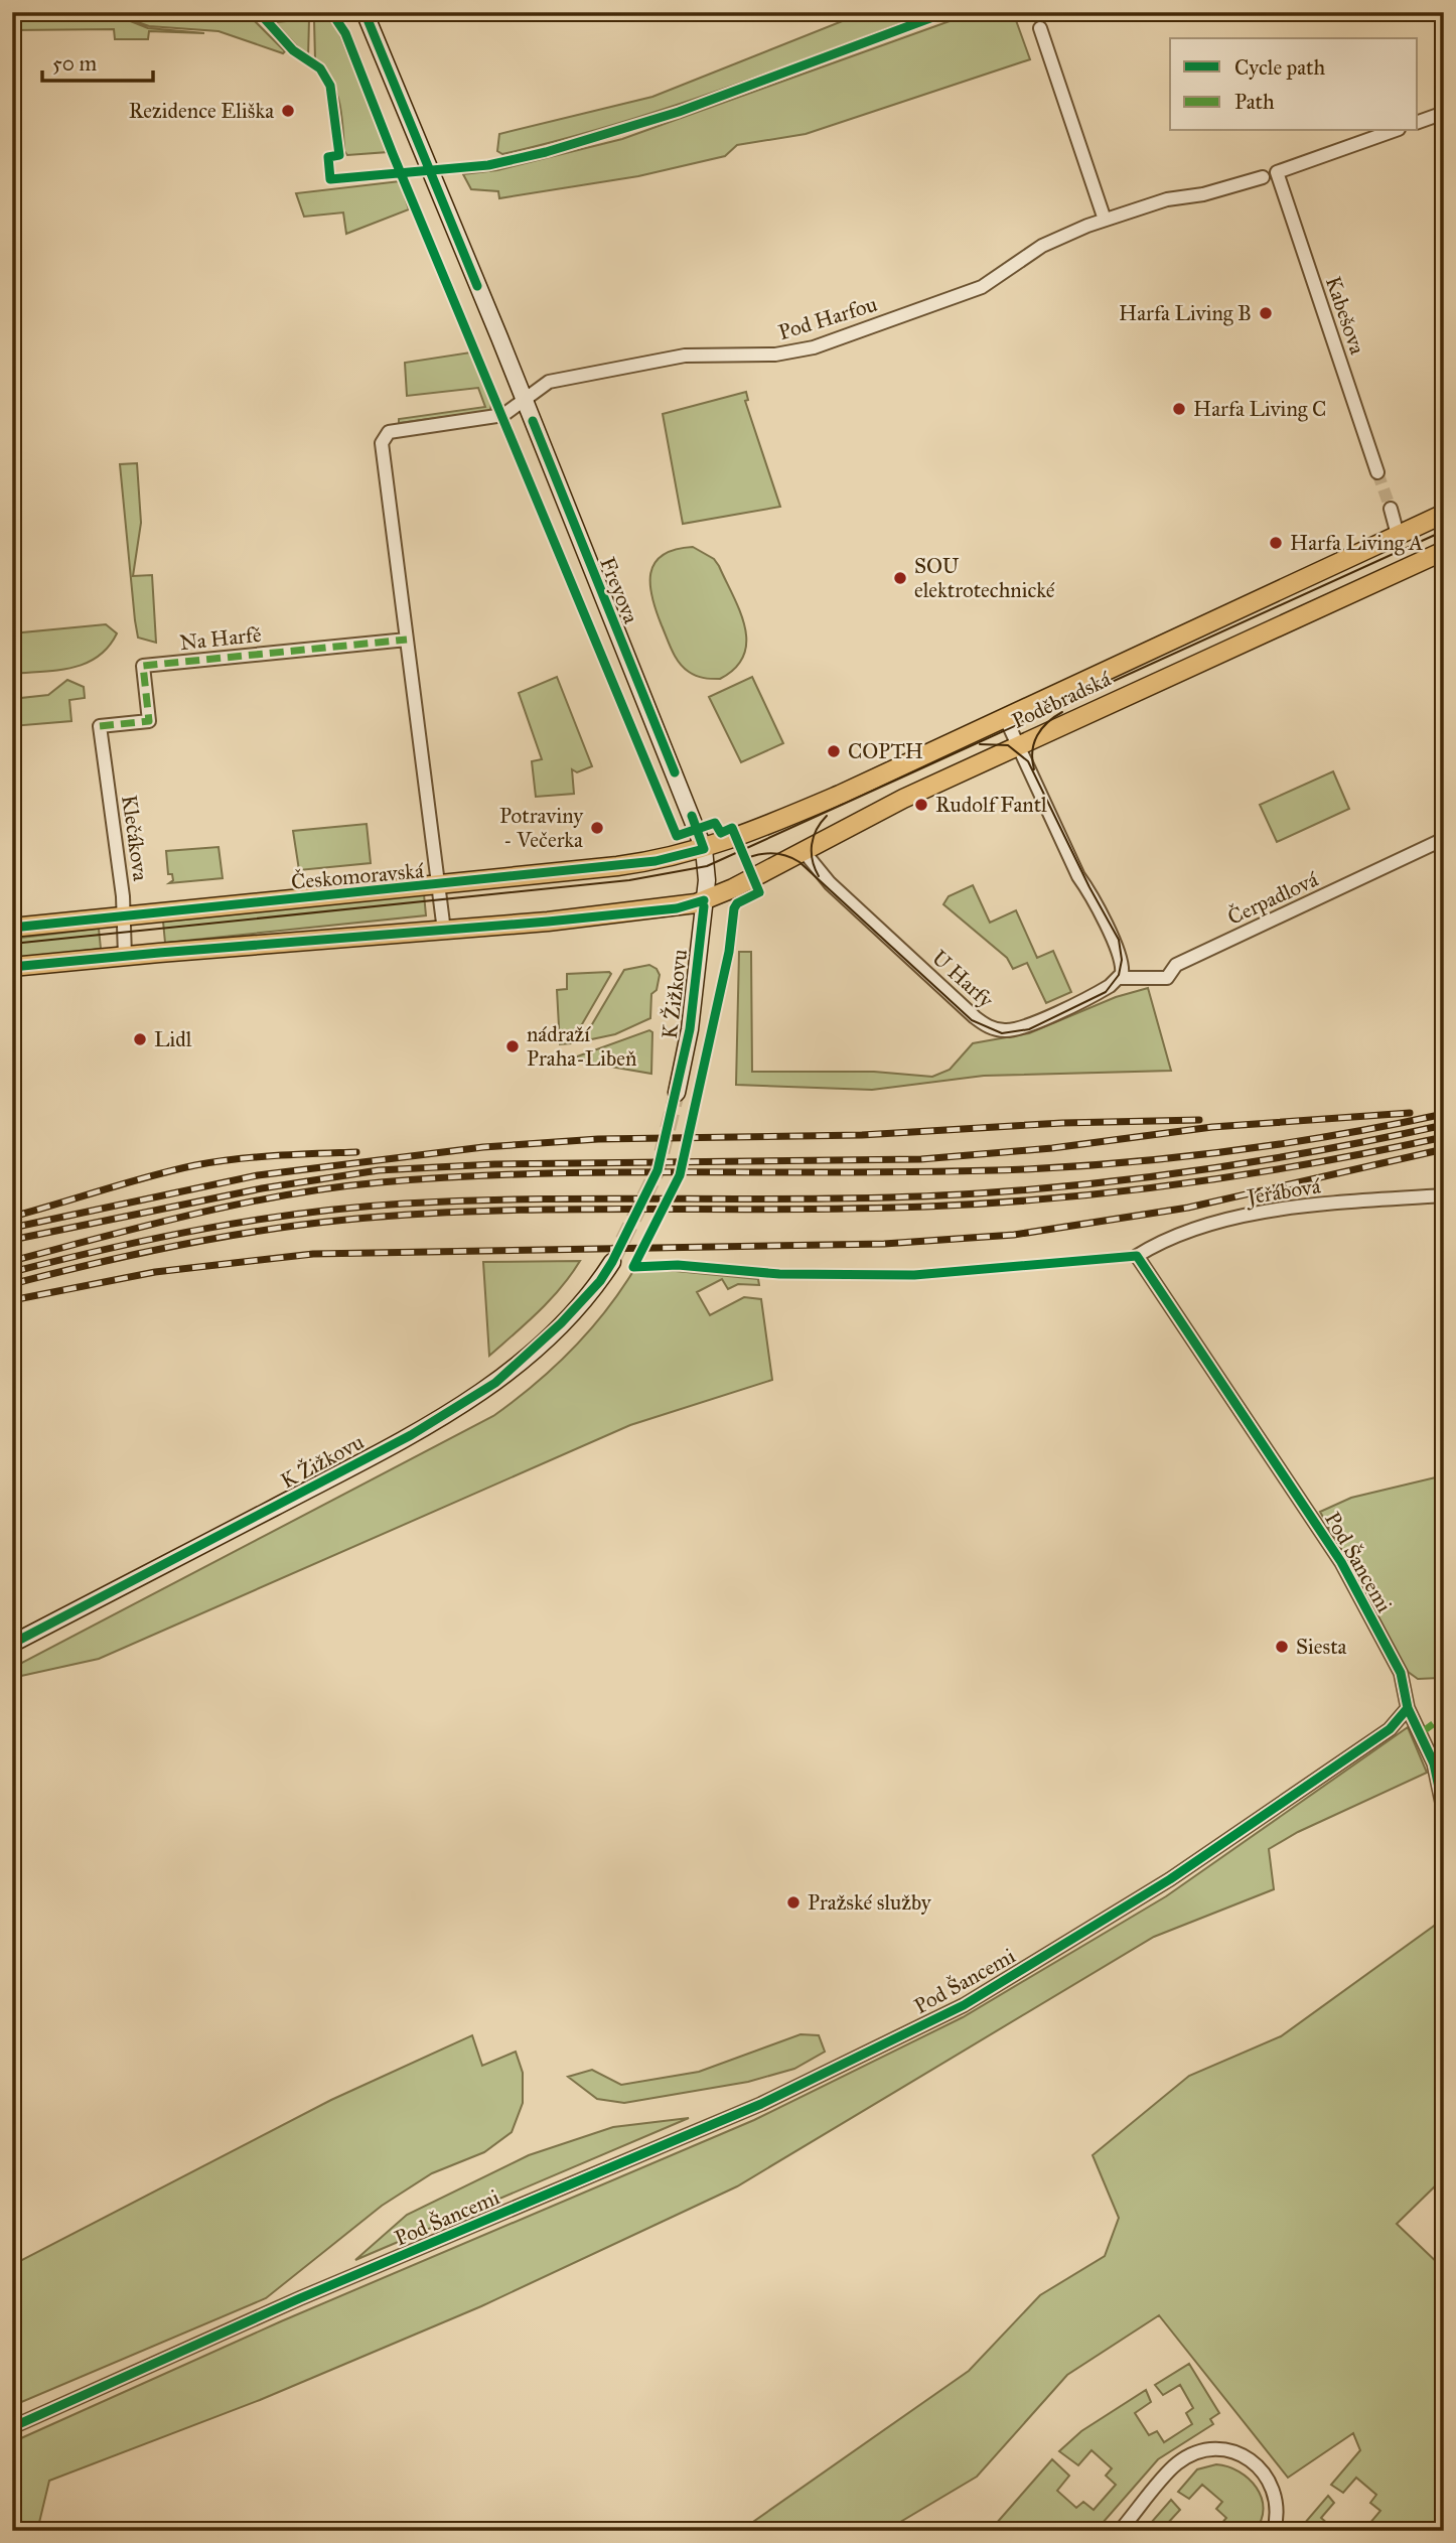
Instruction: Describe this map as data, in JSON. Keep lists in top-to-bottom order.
{
  "streets": {
    "main road": [
      "Freyova",
      "Poděbradská",
      "Českomoravská",
      "K Žižkovu"
    ],
    "street": [
      "Kabešova",
      "Pod Harfou",
      "Na Harfě",
      "Klečákova",
      "Čerpadlová",
      "U Harfy",
      "Jeřábová",
      "Pod Šancemi"
    ]
  },
  "crossings": [
    ["Pod Harfou", "Freyova"],
    ["Pod Harfou", "Na Harfě"],
    ["Freyova", "Poděbradská"],
    ["Freyova", "Českomoravská"],
    ["Freyova", "K Žižkovu"],
    ["Na Harfě", "Klečákova"],
    ["Poděbradská", "Českomoravská"],
    ["Poděbradská", "U Harfy"],
    ["Poděbradská", "K Žižkovu"],
    ["Klečákova", "Českomoravská"],
    ["Čerpadlová", "U Harfy"],
    ["Jeřábová", "Pod Šancemi"]
  ],
  "places": [
    "Rezidence Eliška",
    "Harfa Living B",
    "Harfa Living C",
    "Harfa Living A",
    "SOU elektrotechnické",
    "COPTH",
    "Rudolf Fantl",
    "Potraviny - Večerka",
    "Lidl",
    "nádraží Praha-Libeň",
    "Siesta",
    "Pražské služby"
  ],
  "legend": ["Cycle path", "Path"],
  "scale_bar": "50 m"
}
